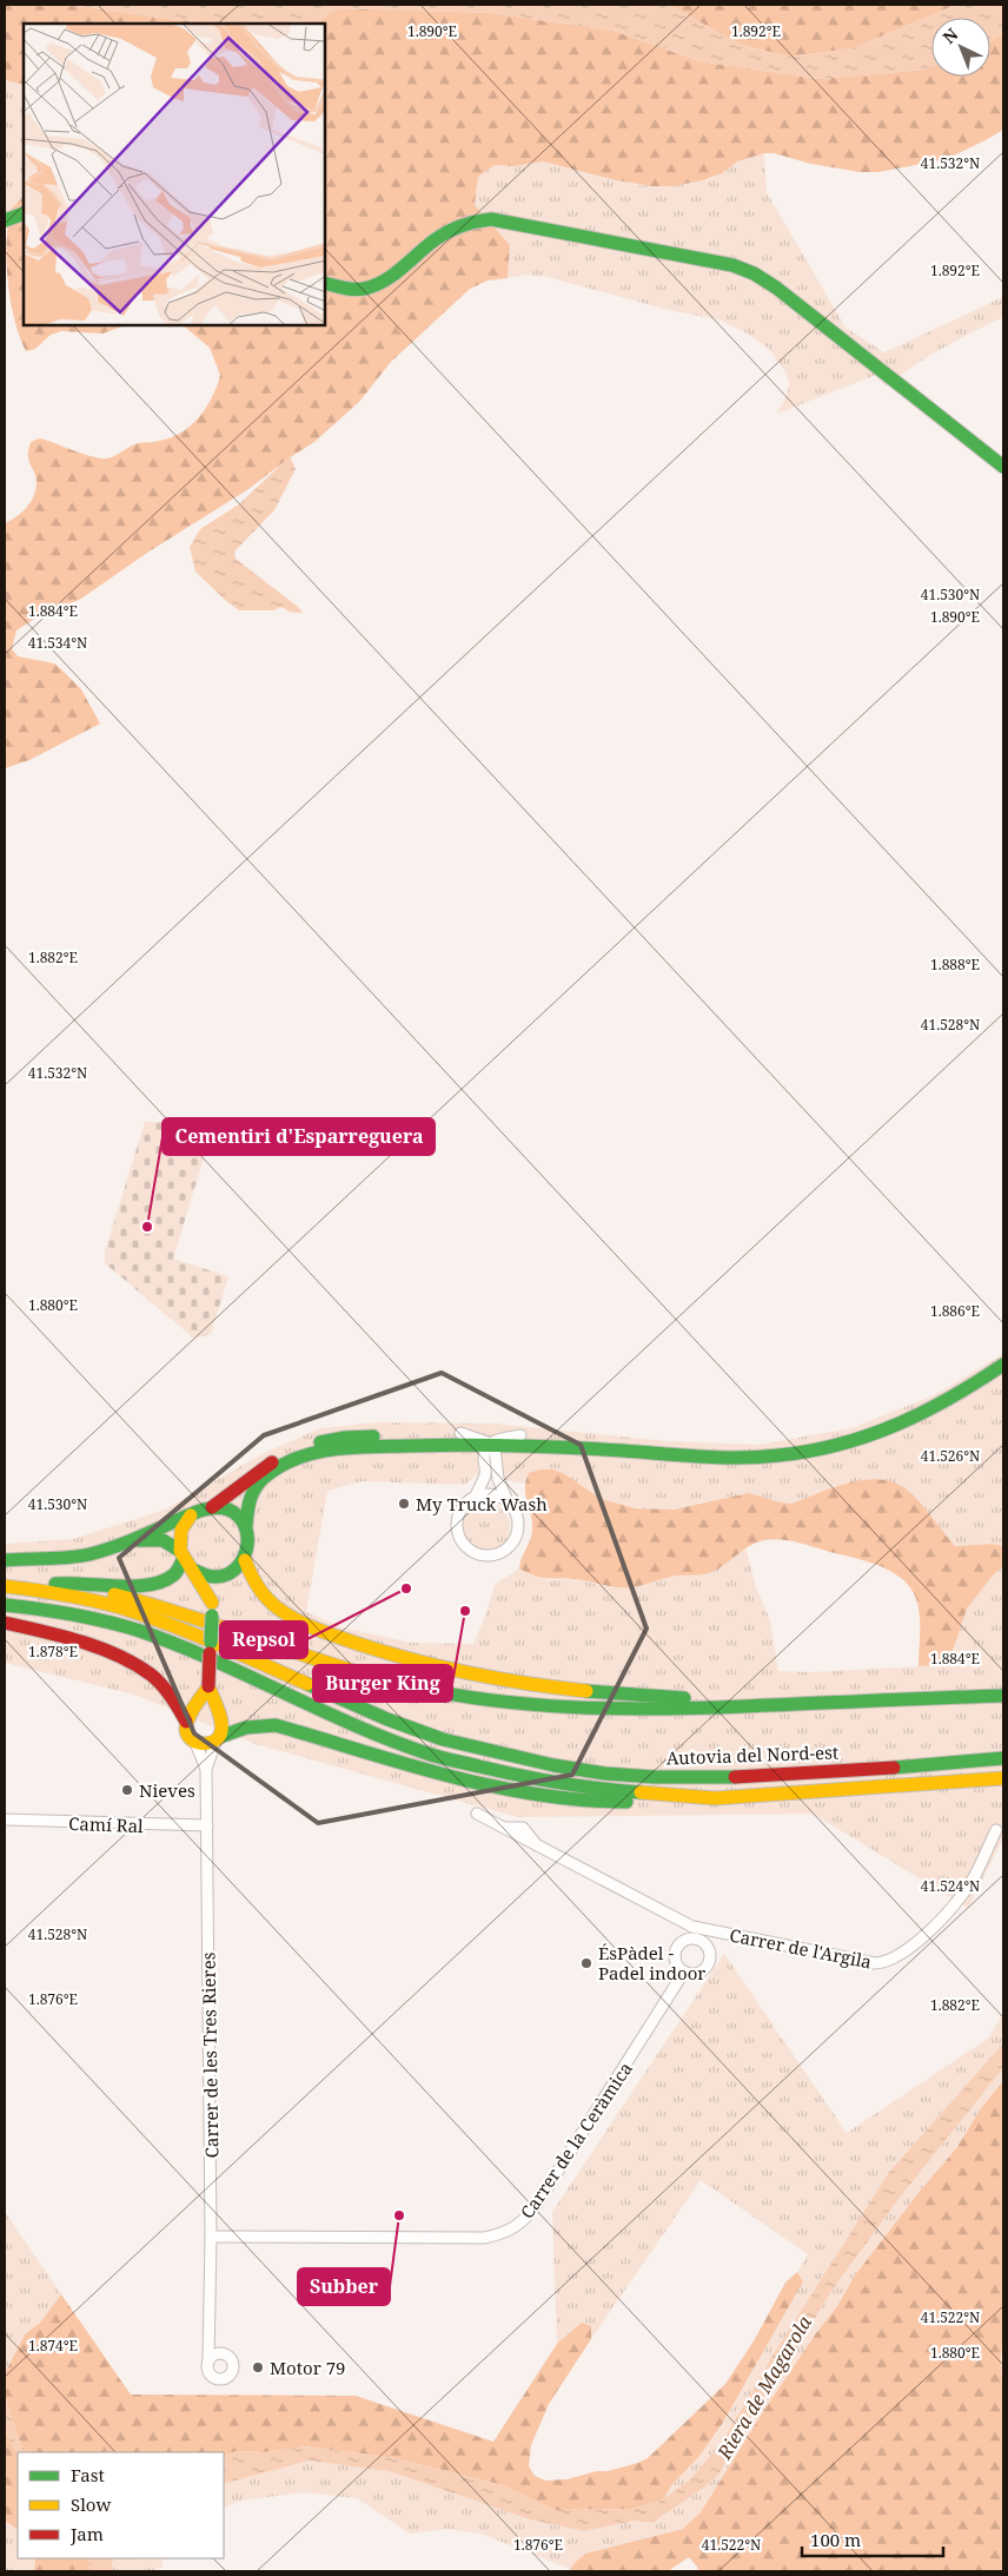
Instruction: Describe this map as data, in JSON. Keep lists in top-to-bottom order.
{
  "streets": {
    "main road": ["Autovia del Nord-est"],
    "street": [
      "Camí Ral",
      "Carrer de l'Argila",
      "Carrer de les Tres Rieres",
      "Carrer de la Ceràmica"
    ]
  },
  "crossings": [
    ["Camí Ral", "Carrer de les Tres Rieres"],
    ["Carrer de les Tres Rieres", "Carrer de la Ceràmica"]
  ],
  "water": ["Riera de Magarola"],
  "places": [
    "Cementiri d'Esparreguera",
    "My Truck Wash",
    "Repsol",
    "Burger King",
    "Nieves",
    "ÉsPàdel - Padel indoor",
    "Subber",
    "Motor 79"
  ],
  "legend": ["Fast", "Slow", "Jam"],
  "scale_bar": "100 m",
  "north": "top left",
  "coordinates": [
    "1.890°E",
    "1.892°E",
    "41.532°N",
    "41.530°N",
    "1.884°E",
    "41.534°N",
    "1.882°E",
    "1.888°E",
    "41.528°N",
    "1.880°E",
    "1.886°E",
    "41.526°N",
    "1.878°E",
    "41.524°N",
    "1.876°E",
    "41.522°N",
    "1.874°E"
  ]
}
